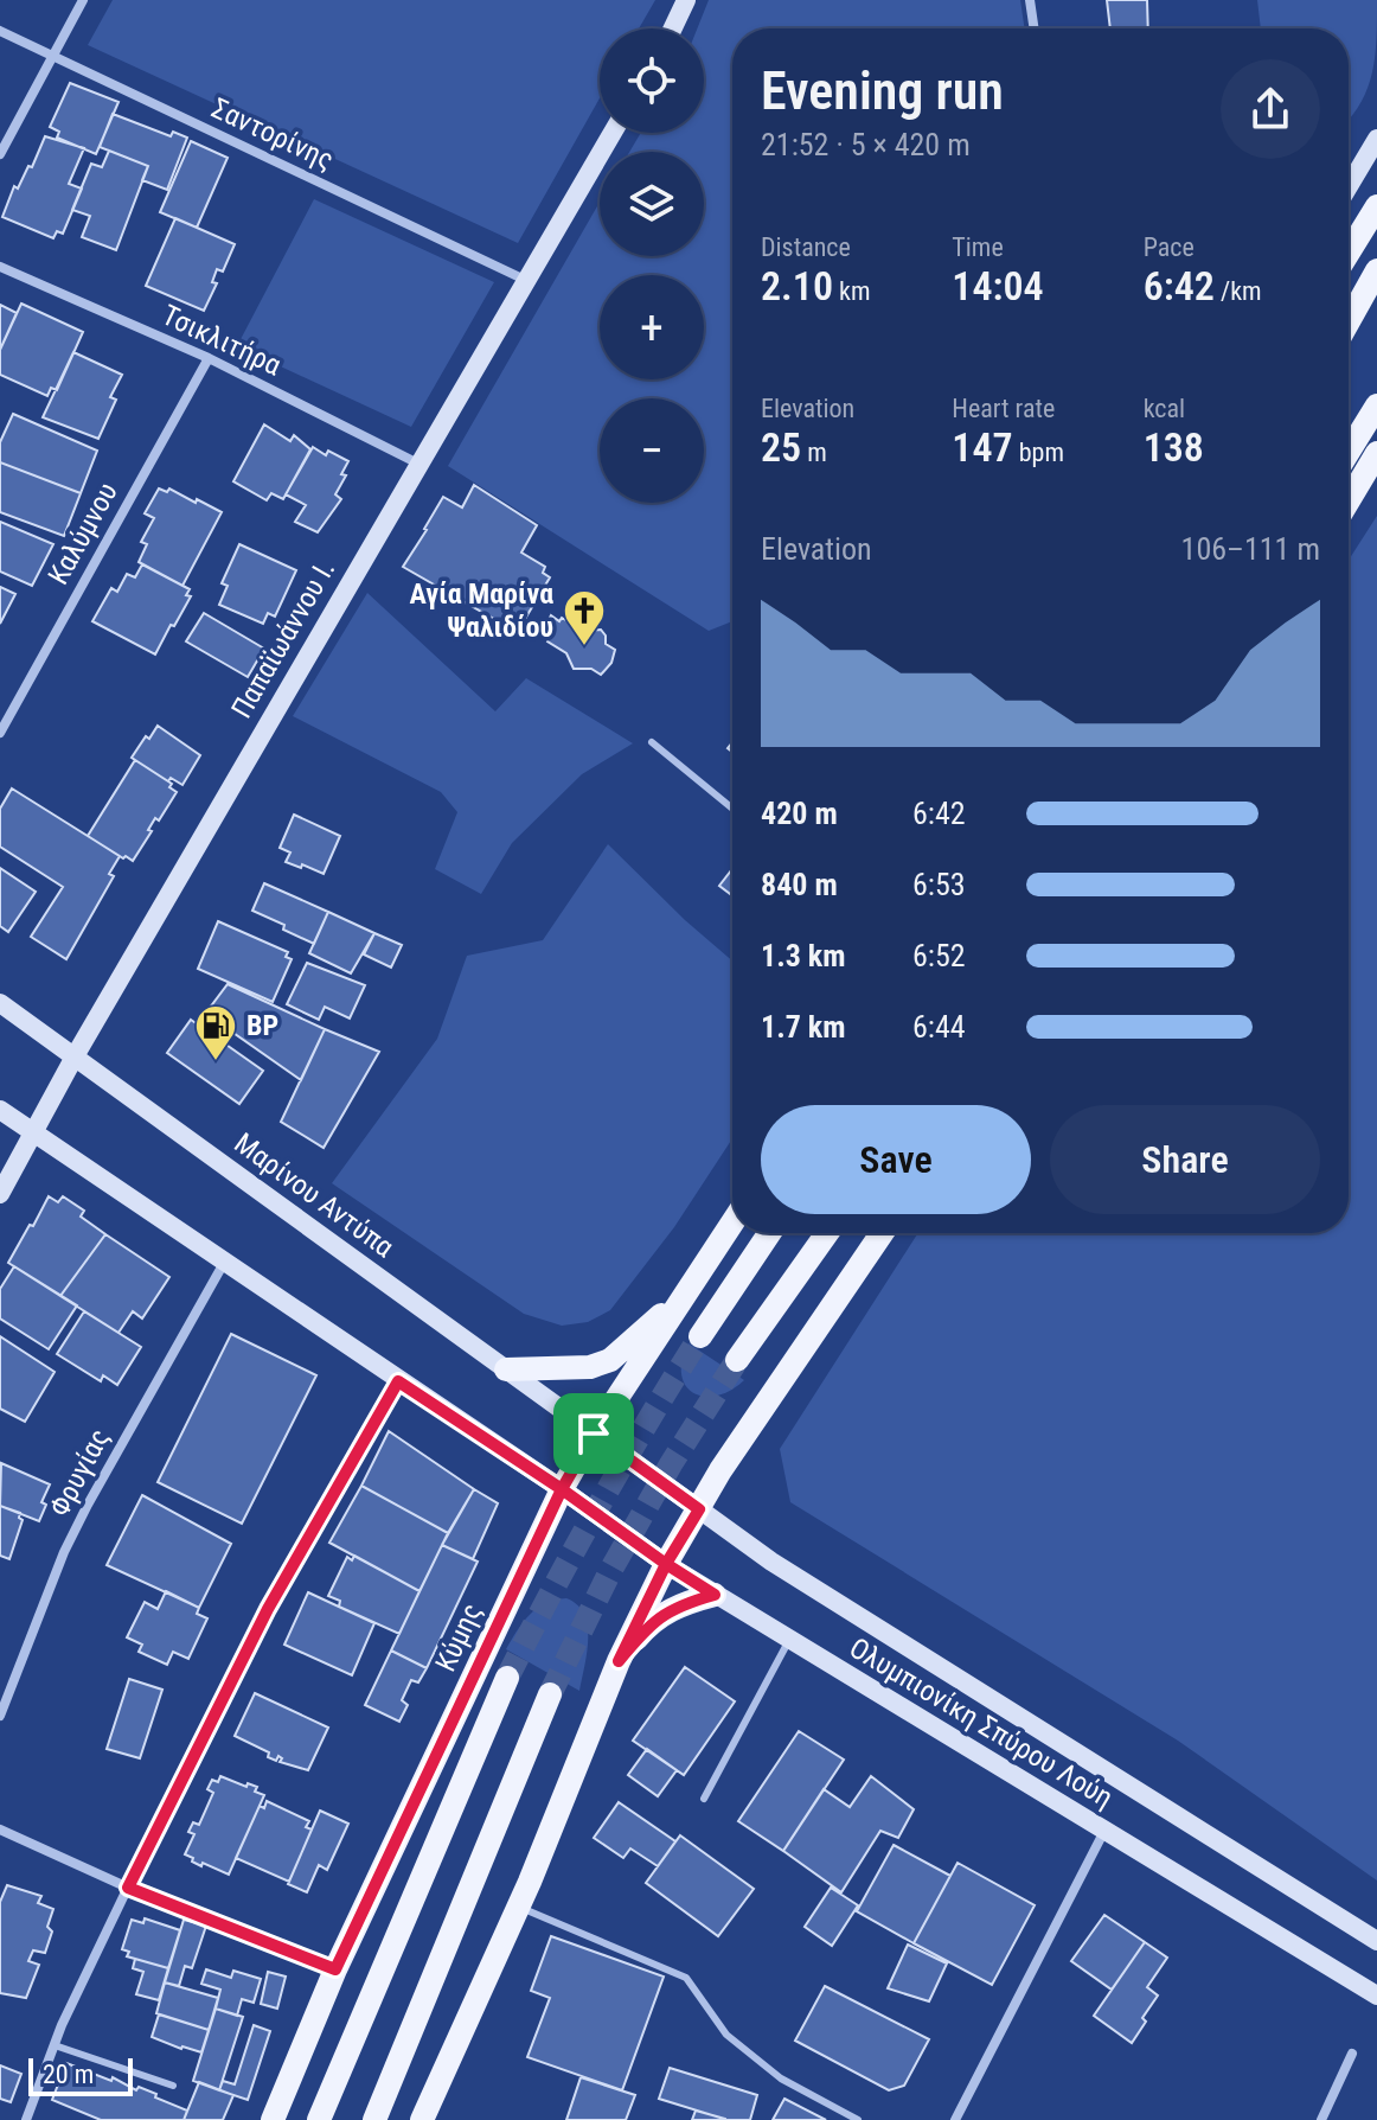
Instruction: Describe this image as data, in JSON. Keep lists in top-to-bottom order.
{
  "streets": {
    "main road": ["Κύμης"],
    "street": [
      "Σαντορίνης",
      "Τσικλιτήρα",
      "Καλύμνου",
      "Παπαϊωάννου Ι.",
      "Μαρίνου Αντύπα",
      "Φρυγίας",
      "Ολυμπιονίκη Σπύρου Λούη"
    ]
  },
  "crossings": [
    ["Σαντορίνης", "Παπαϊωάννου Ι."],
    ["Τσικλιτήρα", "Καλύμνου"],
    ["Τσικλιτήρα", "Παπαϊωάννου Ι."],
    ["Παπαϊωάννου Ι.", "Μαρίνου Αντύπα"],
    ["Μαρίνου Αντύπα", "Κύμης"],
    ["Μαρίνου Αντύπα", "Ολυμπιονίκη Σπύρου Λούη"],
    ["Κύμης", "Ολυμπιονίκη Σπύρου Λούη"]
  ],
  "places": {
    "church": ["Αγία Μαρίνα Ψαλιδίου"],
    "fuel station": ["BP"]
  },
  "scale_bar": "20 m",
  "page": {
    "map_buttons": ["+", "−"],
    "heading": ["Evening run", "21:52 · 5 × 420 m"],
    "stats": [
      ["Distance", "2.10 km"],
      ["Time", "14:04"],
      ["Pace", "6:42 /km"],
      ["Elevation", "25 m"],
      ["Heart rate", "147 bpm"],
      ["kcal", "138"]
    ],
    "chart": ["Elevation", "106–111 m"],
    "list": [
      {
        "name": "420 m",
        "note": "6:42"
      },
      {
        "name": "840 m",
        "note": "6:53"
      },
      {
        "name": "1.3 km",
        "note": "6:52"
      },
      {
        "name": "1.7 km",
        "note": "6:44"
      }
    ],
    "buttons": ["Save", "Share"],
    "scale": "20 m"
  }
}
